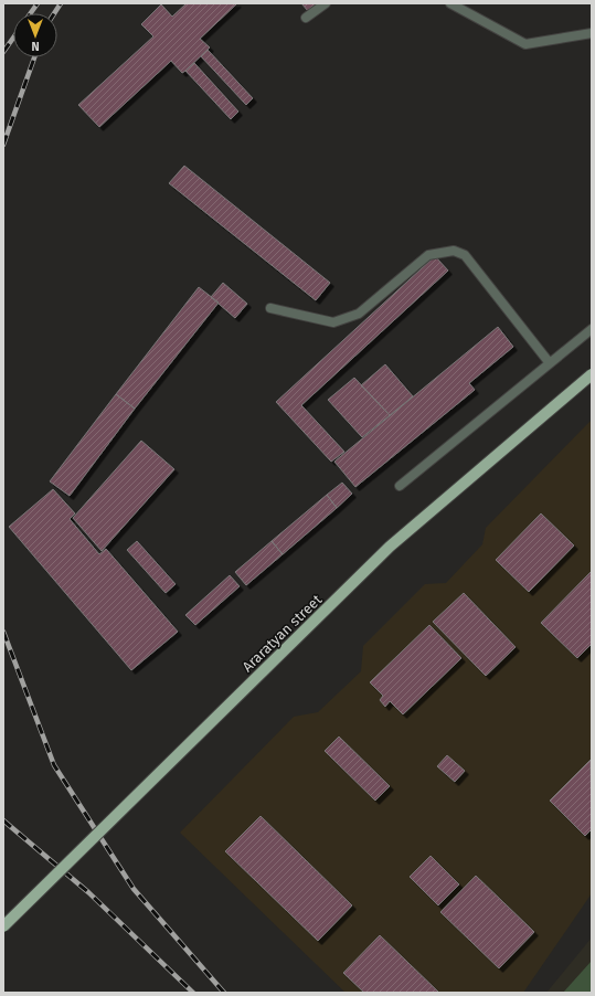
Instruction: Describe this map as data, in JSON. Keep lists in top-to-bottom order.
{
  "streets": {
    "main road": ["Araratyan street"]
  },
  "north": "bottom"
}
